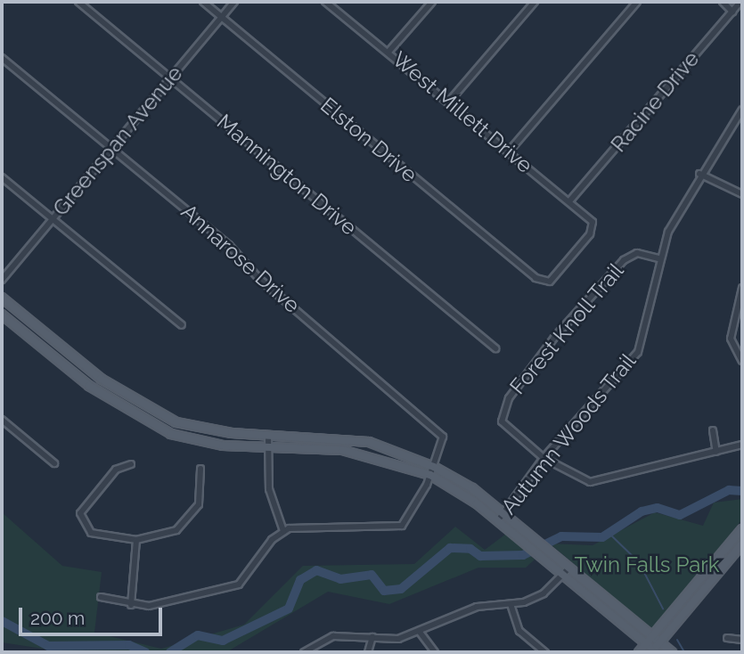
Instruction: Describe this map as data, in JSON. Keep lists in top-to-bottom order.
{
  "streets": {
    "street": [
      "Racine Drive",
      "West Millett Drive",
      "Elston Drive",
      "Greenspan Avenue",
      "Mannington Drive",
      "Annarose Drive",
      "Forest Knoll Trail",
      "Autumn Woods Trail"
    ]
  },
  "crossings": [
    ["Racine Drive", "West Millett Drive"],
    ["West Millett Drive", "Elston Drive"],
    ["Elston Drive", "Greenspan Avenue"],
    ["Greenspan Avenue", "Mannington Drive"],
    ["Greenspan Avenue", "Annarose Drive"],
    ["Forest Knoll Trail", "Autumn Woods Trail"]
  ],
  "parks": ["Twin Falls Park"],
  "scale_bar": "200 m"
}
